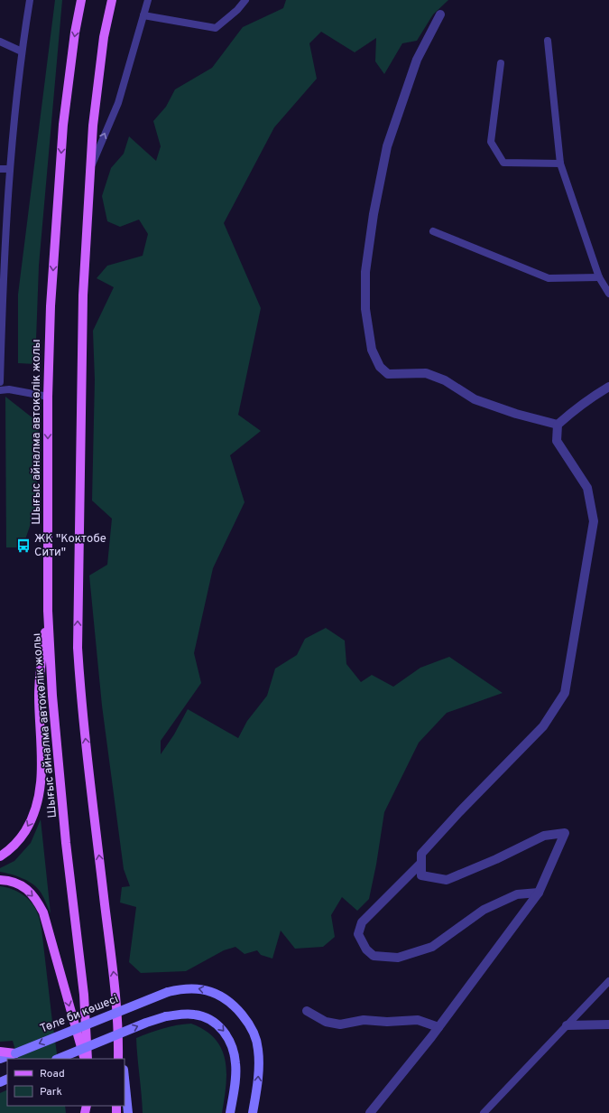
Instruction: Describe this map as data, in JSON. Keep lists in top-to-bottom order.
{
  "streets": {
    "main road": ["Шығыс айналма автокөлік жолы", "Төле би көшесі"]
  },
  "places": {
    "bus stop": ["ЖК \"Коктобе Сити\""]
  },
  "legend": ["Road", "Park"]
}
